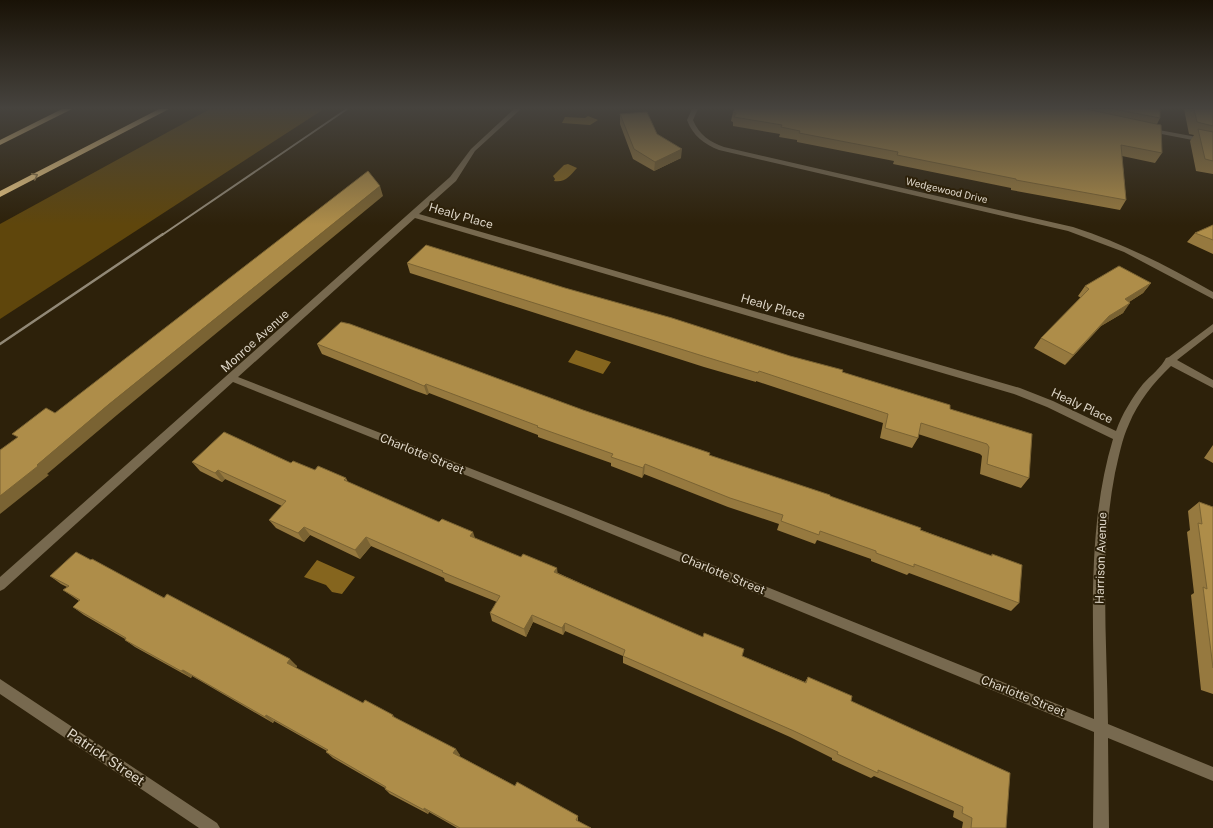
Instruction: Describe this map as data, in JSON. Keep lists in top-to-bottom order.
{
  "streets": {
    "street": [
      "Wedgewood Drive",
      "Healy Place",
      "Monroe Avenue",
      "Charlotte Street",
      "Harrison Avenue",
      "Patrick Street"
    ]
  },
  "crossings": [
    ["Healy Place", "Monroe Avenue"],
    ["Healy Place", "Harrison Avenue"],
    ["Monroe Avenue", "Charlotte Street"],
    ["Charlotte Street", "Harrison Avenue"]
  ]
}
